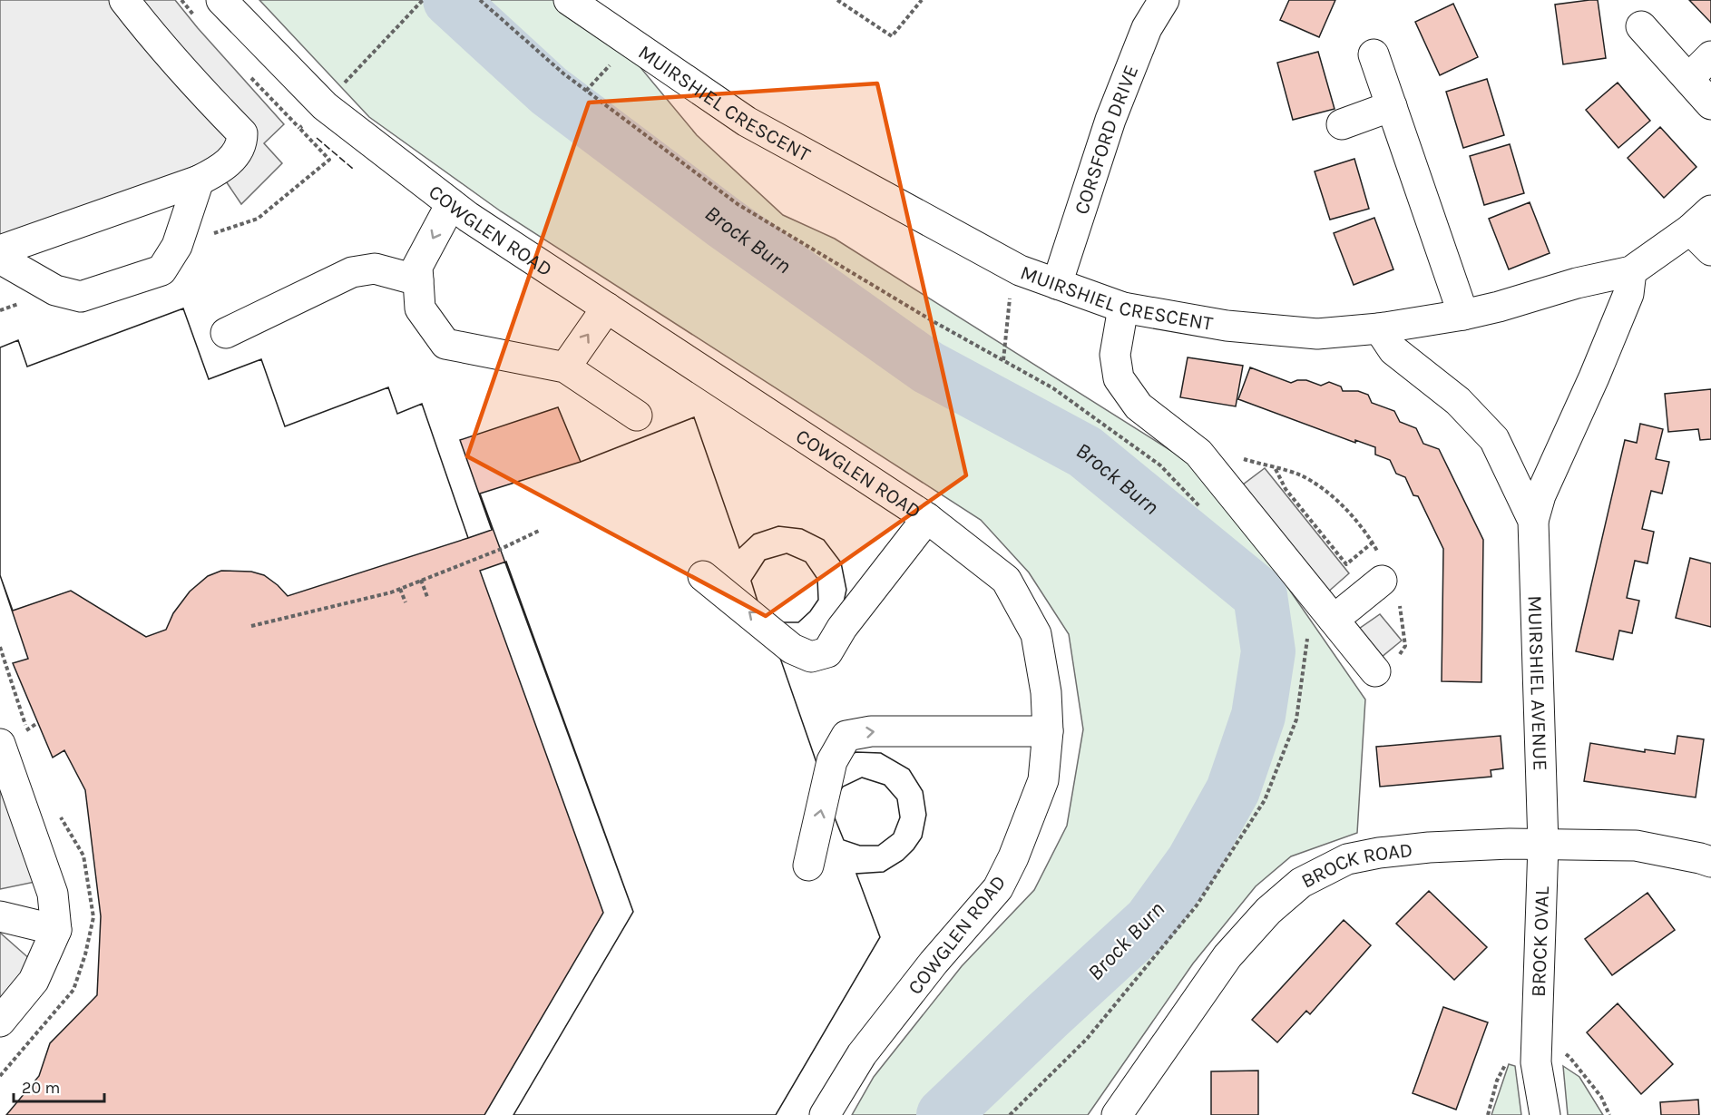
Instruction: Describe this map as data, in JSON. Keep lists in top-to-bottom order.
{
  "streets": {
    "street": [
      "MUIRSHIEL CRESCENT",
      "CORSFORD DRIVE",
      "COWGLEN ROAD",
      "MUIRSHIEL AVENUE",
      "BROCK ROAD",
      "BROCK OVAL"
    ]
  },
  "crossings": [
    ["MUIRSHIEL CRESCENT", "CORSFORD DRIVE"],
    ["MUIRSHIEL CRESCENT", "MUIRSHIEL AVENUE"],
    ["MUIRSHIEL AVENUE", "BROCK ROAD"],
    ["MUIRSHIEL AVENUE", "BROCK OVAL"],
    ["BROCK ROAD", "BROCK OVAL"]
  ],
  "water": ["Brock Burn"],
  "scale_bar": "20 m"
}
